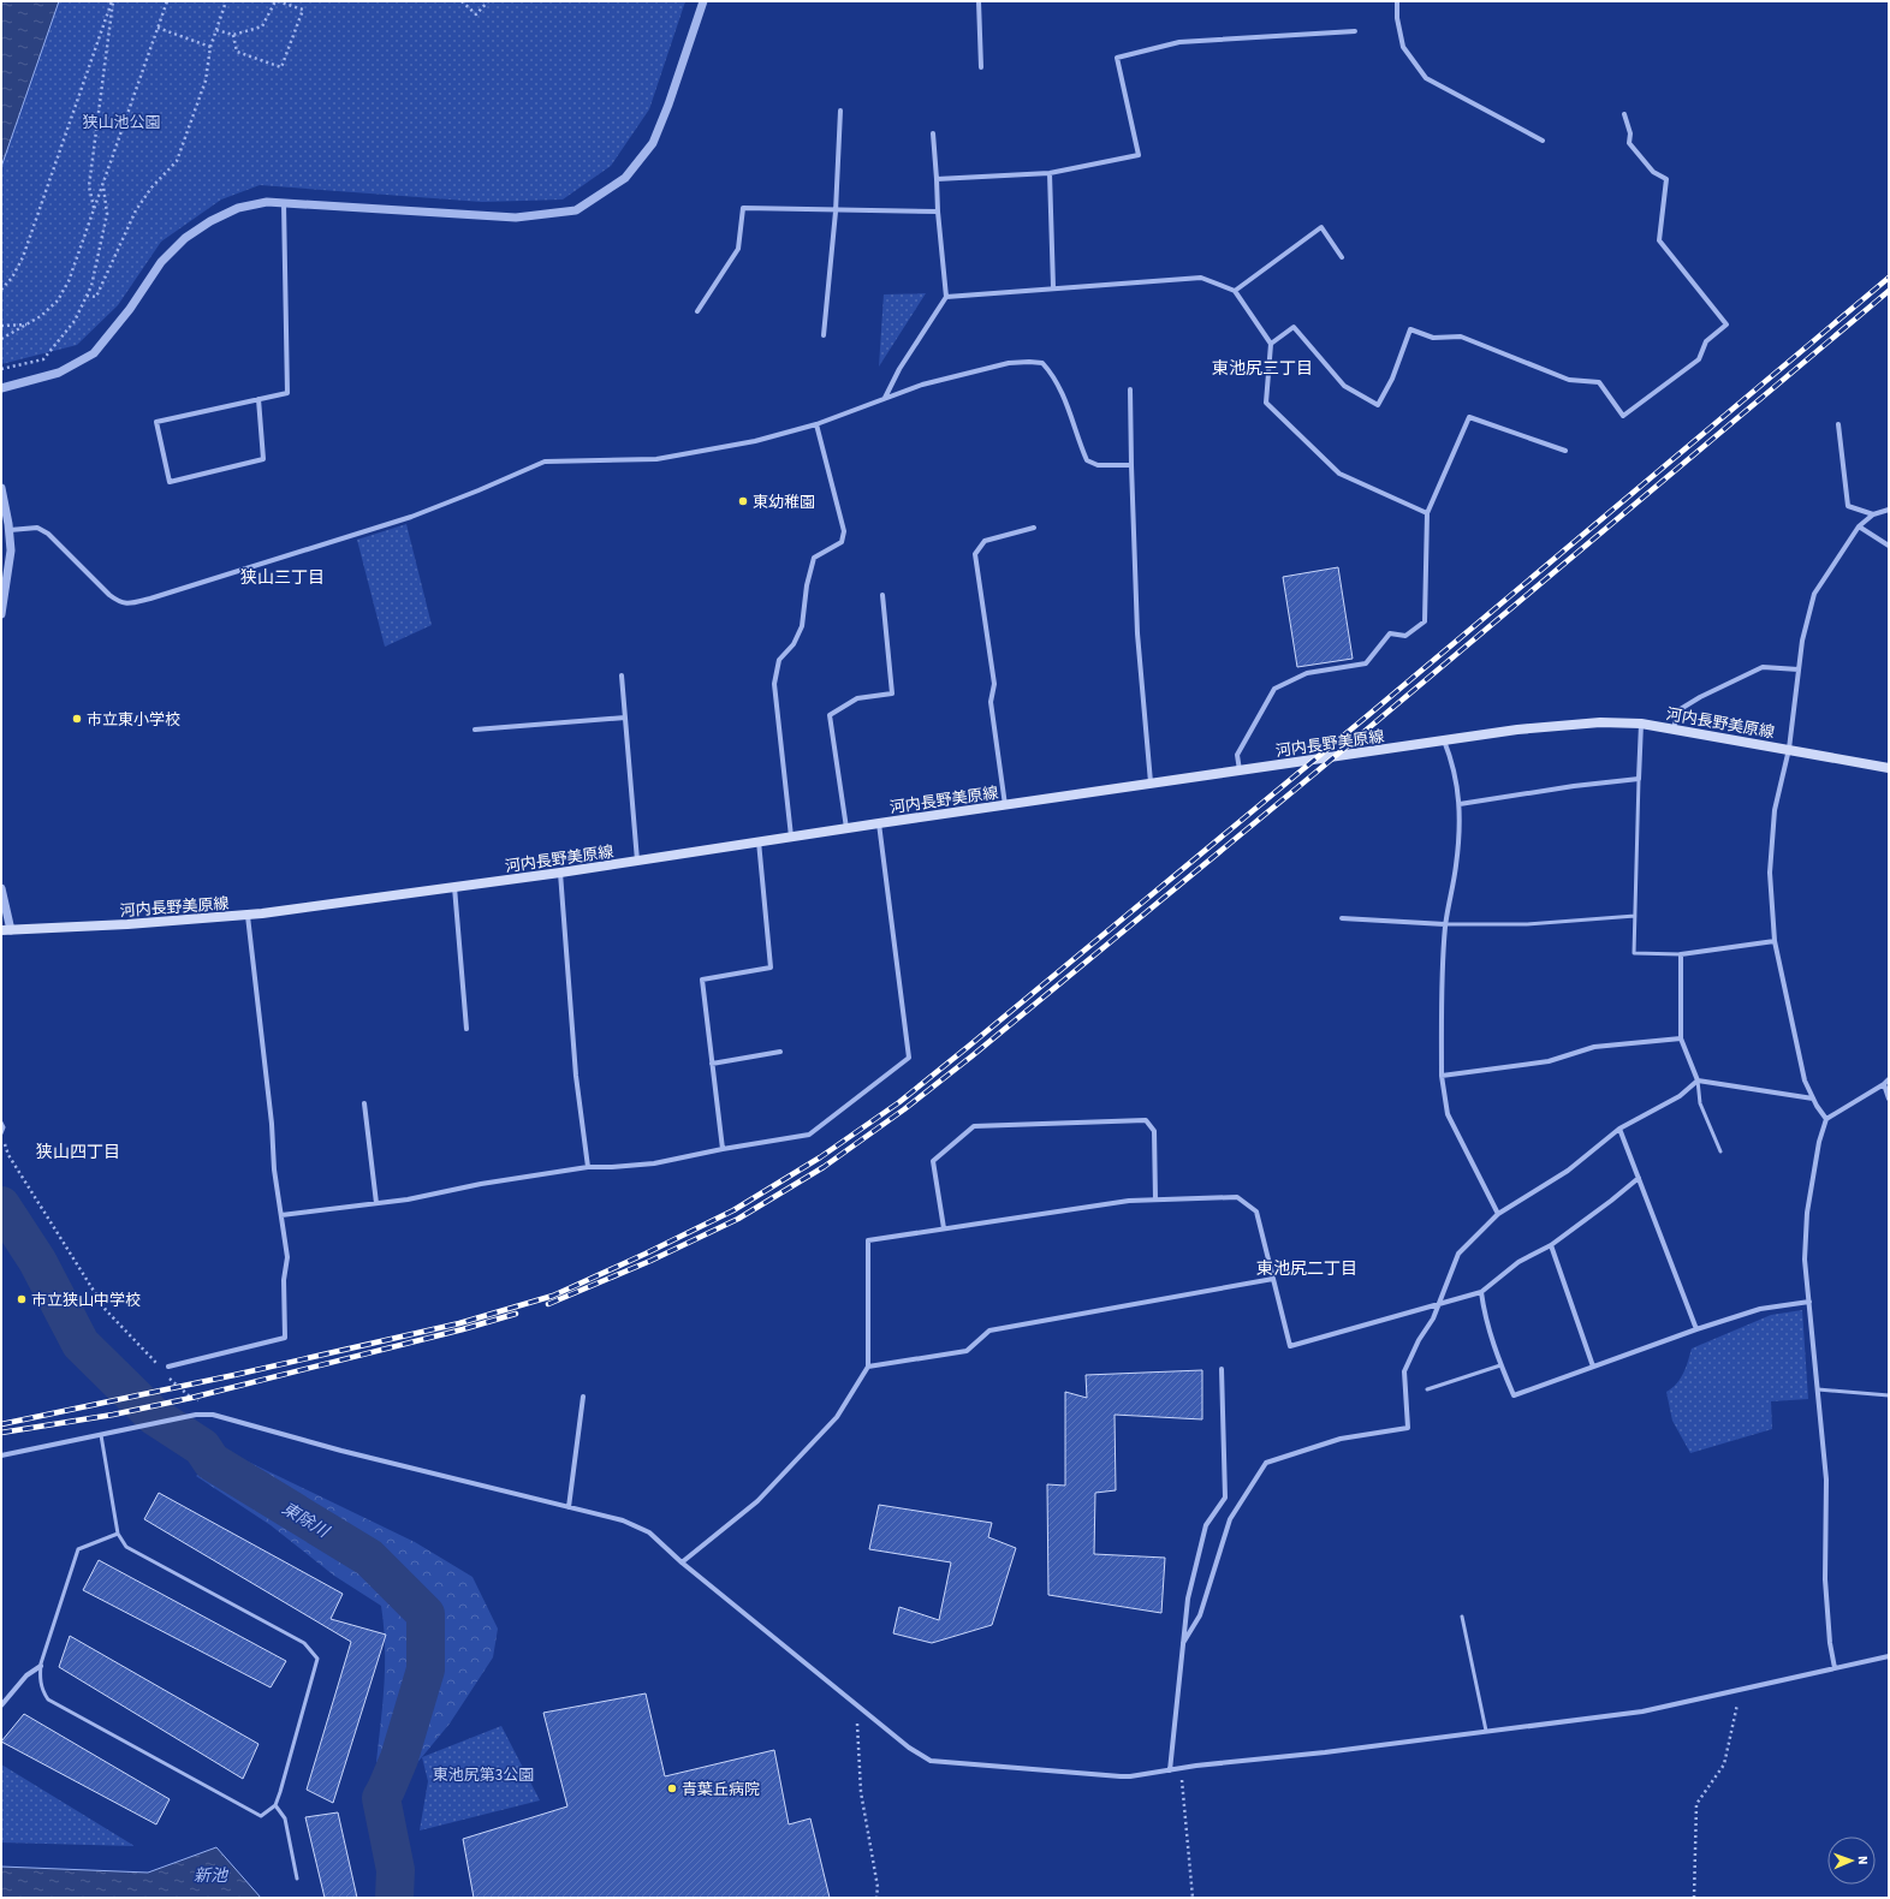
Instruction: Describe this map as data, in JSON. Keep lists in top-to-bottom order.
{
  "streets": {
    "main road": ["河内長野美原線"]
  },
  "districts": [
    "東池尻三丁目",
    "狭山三丁目",
    "狭山四丁目",
    "東池尻二丁目"
  ],
  "water": ["東除川", "新池"],
  "parks": ["狭山池公園", "東池尻第3公園"],
  "places": [
    "東幼稚園",
    "市立東小学校",
    "市立狭山中学校",
    "青葉丘病院"
  ],
  "north": "right"
}
